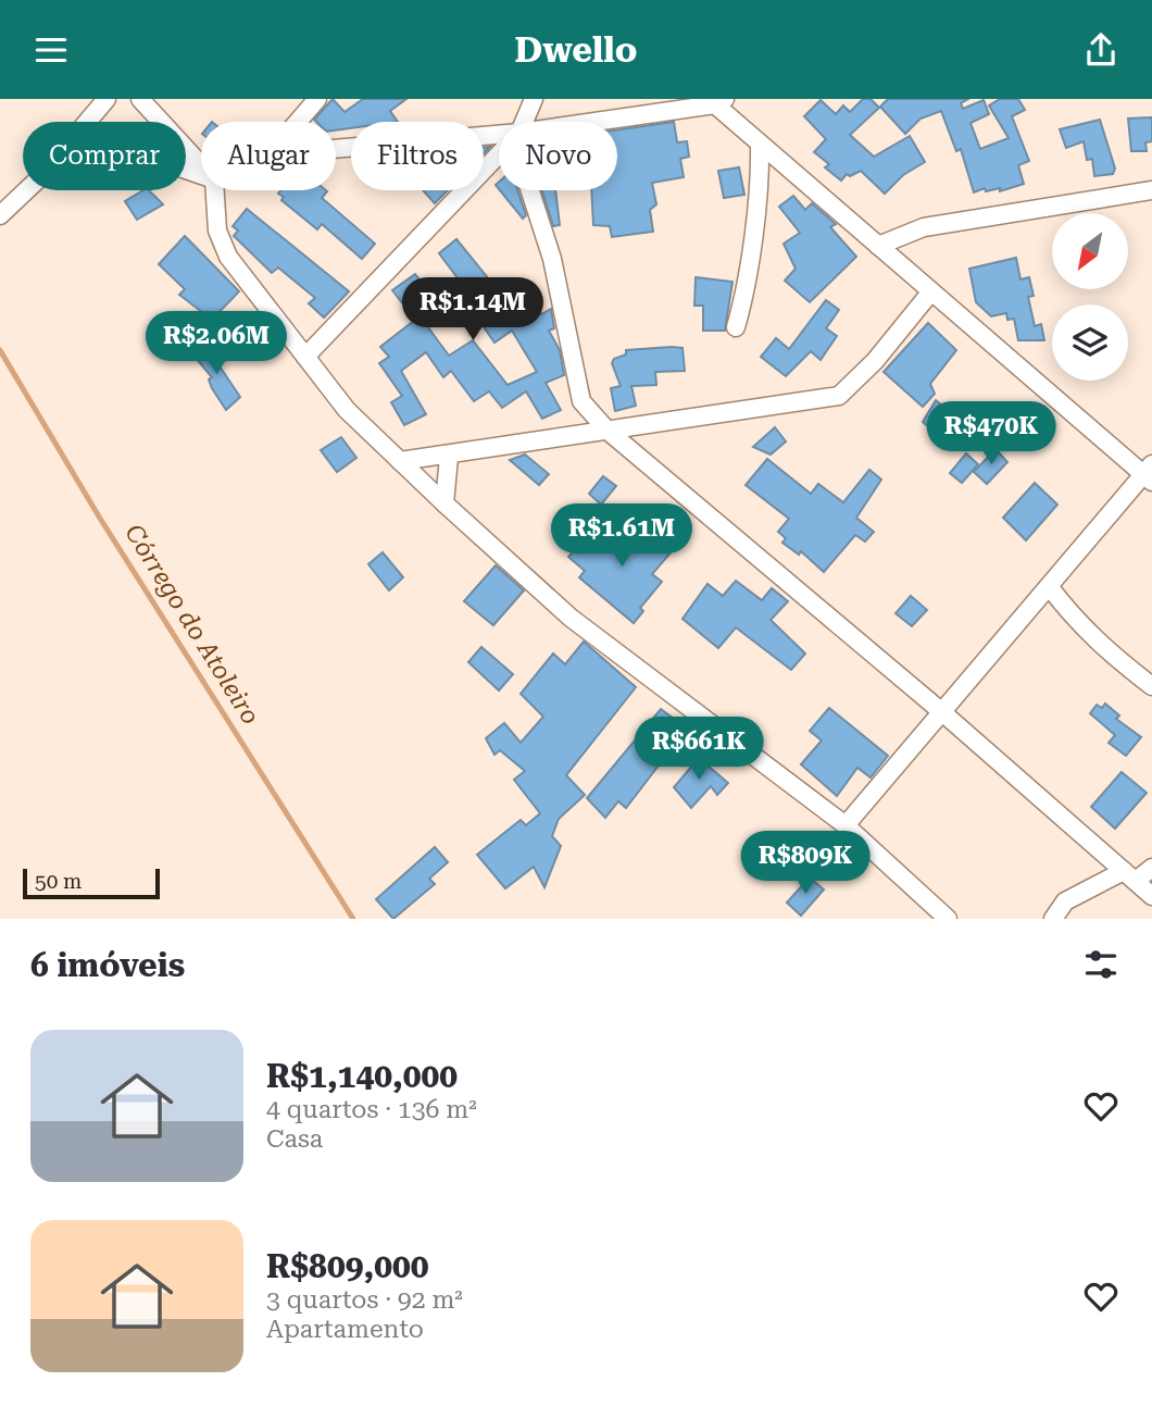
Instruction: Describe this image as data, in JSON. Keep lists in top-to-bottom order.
{
  "water": ["Córrego do Atoleiro"],
  "scale_bar": "50 m",
  "north": "bottom left",
  "page": {
    "header": "Dwello",
    "chip": [
      "Comprar",
      "Alugar",
      "Filtros",
      "Novo"
    ],
    "price": [
      "R$1.14M",
      "R$2.06M",
      "R$470K",
      "R$1.61M",
      "R$661K",
      "R$809K"
    ],
    "scale": "50 m",
    "heading": "6 imóveis",
    "list": [
      {
        "name": "R$1,140,000",
        "note": "4 quartos · 136 m² · Casa"
      },
      {
        "name": "R$809,000",
        "note": "3 quartos · 92 m² · Apartamento"
      }
    ]
  }
}
